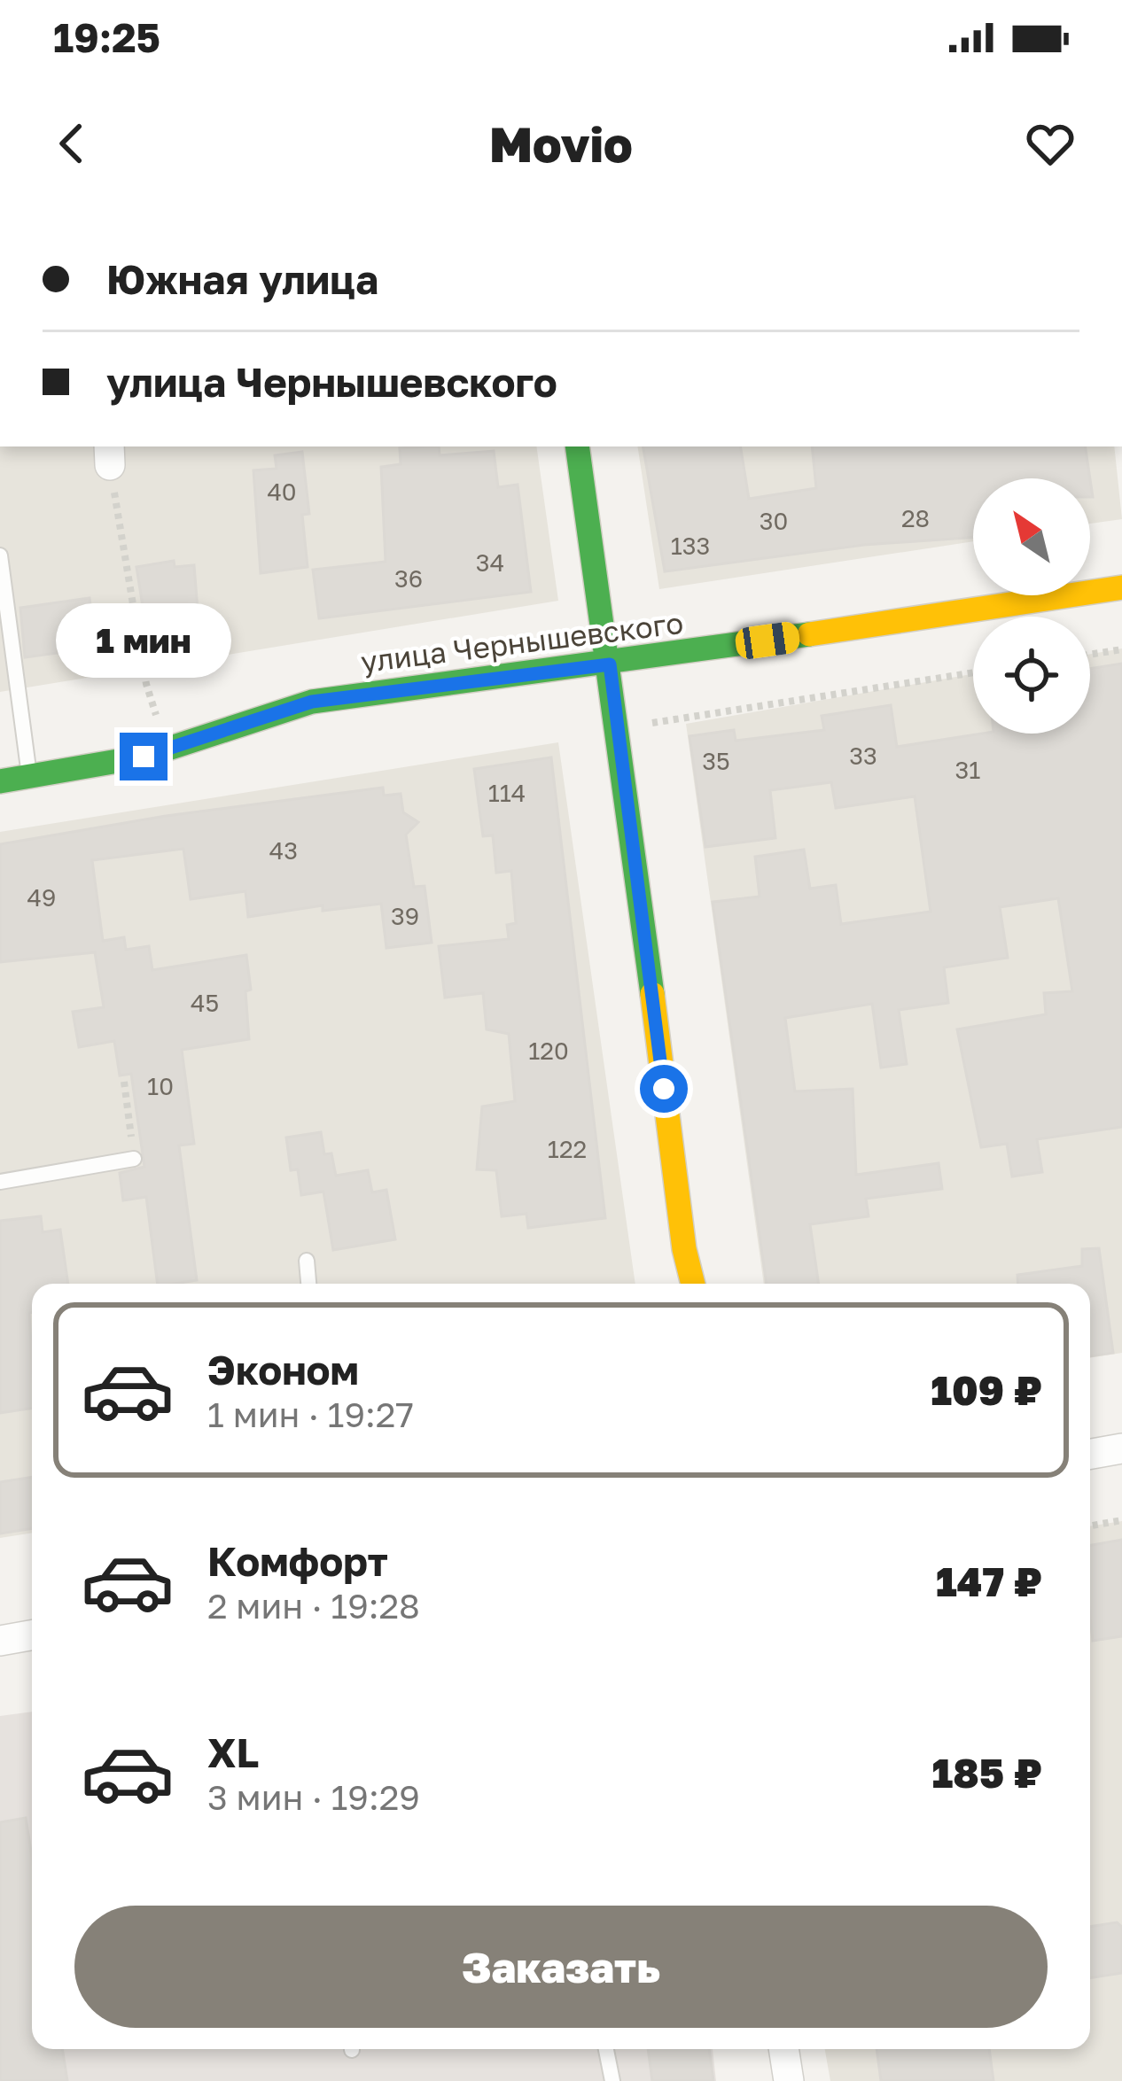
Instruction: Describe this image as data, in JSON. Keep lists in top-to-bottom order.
{
  "streets": {
    "street": ["улица Чернышевского"]
  },
  "house_numbers": [
    "40",
    "28",
    "30",
    "133",
    "34",
    "36",
    "33",
    "35",
    "31",
    "114",
    "43",
    "49",
    "39",
    "45",
    "120",
    "10",
    "122"
  ],
  "north": "top left",
  "page": {
    "status": "19:25",
    "header": "Movio",
    "banner": ["Южная улица", "улица Чернышевского"],
    "bubble": "1 мин",
    "list": [
      {
        "name": "Эконом",
        "note": "1 мин · 19:27",
        "value": "109 ₽"
      },
      {
        "name": "Комфорт",
        "note": "2 мин · 19:28",
        "value": "147 ₽"
      },
      {
        "name": "XL",
        "note": "3 мин · 19:29",
        "value": "185 ₽"
      }
    ],
    "buttons": "Заказать"
  }
}
